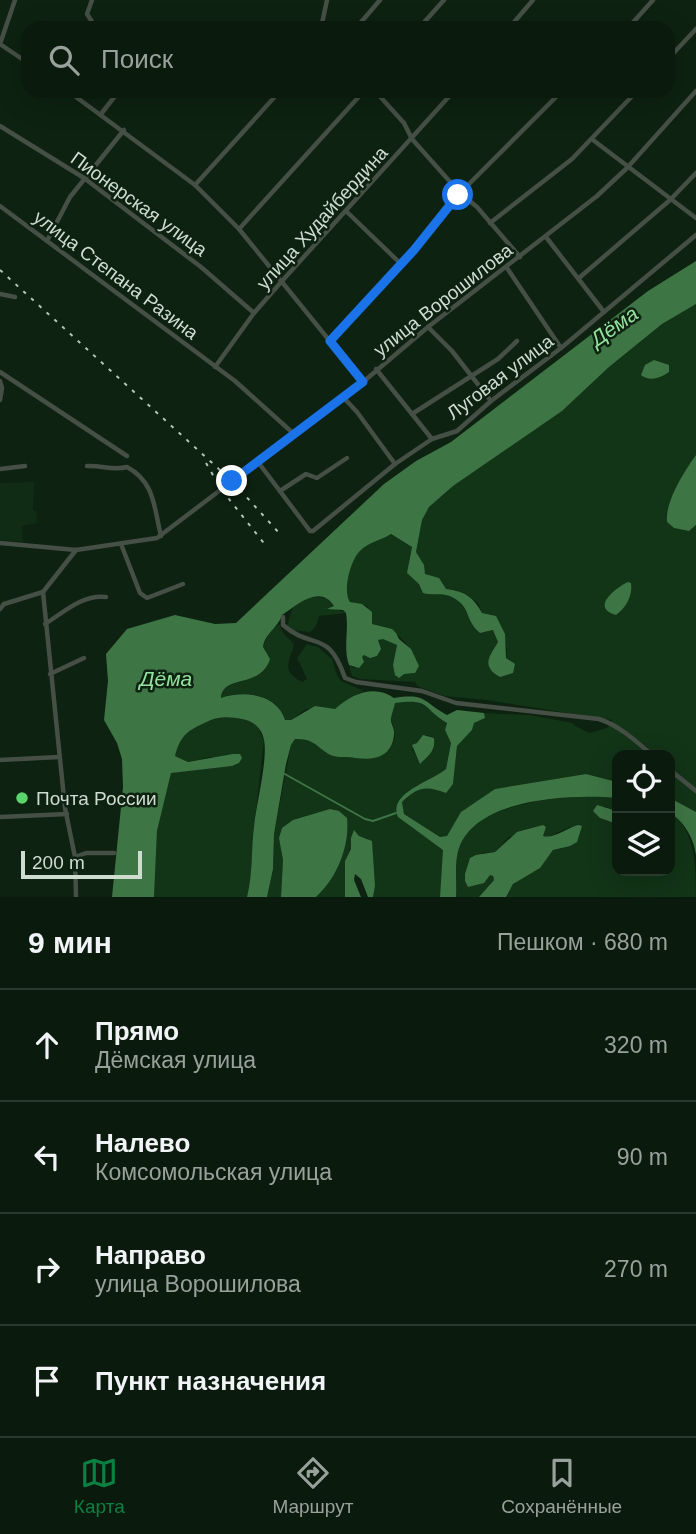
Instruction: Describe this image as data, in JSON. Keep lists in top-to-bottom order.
{
  "streets": {
    "street": [
      "Пионерская улица",
      "улица Худайбердина",
      "улица Степана Разина",
      "улица Ворошилова",
      "Луговая улица"
    ]
  },
  "crossings": [
    ["Пионерская улица", "улица Худайбердина"],
    ["улица Худайбердина", "улица Степана Разина"],
    ["улица Степана Разина", "улица Ворошилова"]
  ],
  "water": ["Дёма"],
  "places": ["Почта России"],
  "scale_bar": "200 m",
  "page": {
    "search": "Поиск",
    "scale": "200 m",
    "heading": ["9 мин", "Пешком · 680 m"],
    "list": [
      ["Прямо", "Дёмская улица", "320 m"],
      ["Налево", "Комсомольская улица", "90 m"],
      ["Направо", "улица Ворошилова", "270 m"],
      "Пункт назначения"
    ],
    "nav": ["Карта", "Маршрут", "Сохранённые"]
  }
}
